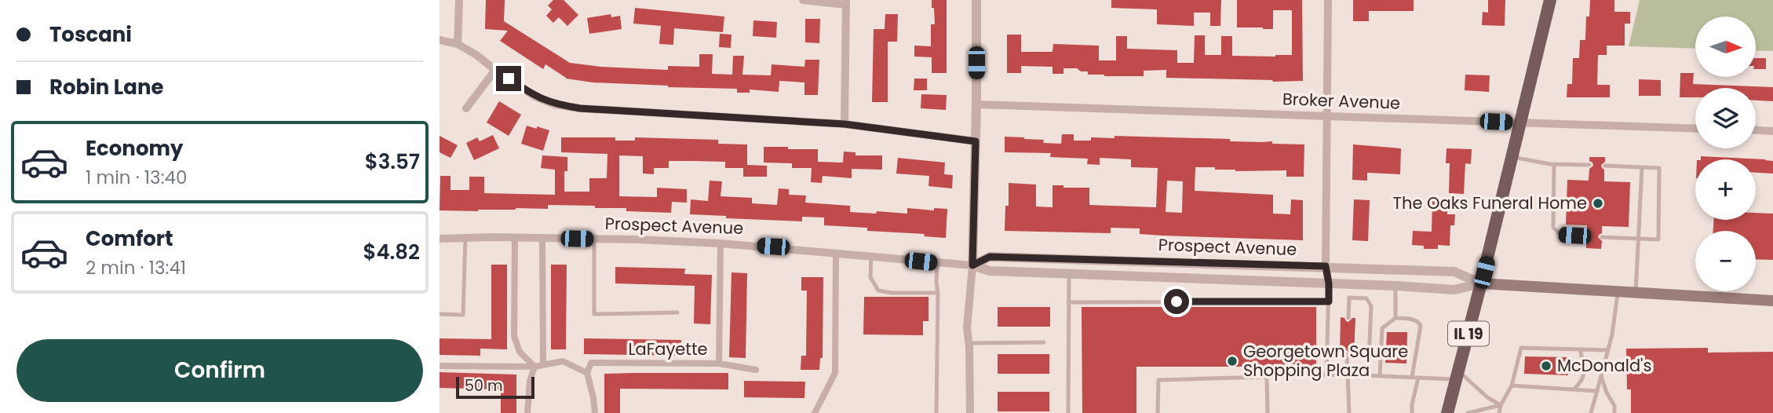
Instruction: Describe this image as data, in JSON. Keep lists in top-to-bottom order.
{
  "streets": {
    "main road": ["Prospect Avenue", "IL 19"],
    "street": ["Broker Avenue", "LaFayette"]
  },
  "crossings": [
    ["Broker Avenue", "IL 19"],
    ["Prospect Avenue", "IL 19"]
  ],
  "places": ["The Oaks Funeral Home", "Georgetown Square Shopping Plaza", "McDonald's"],
  "scale_bar": "50 m",
  "north": "right",
  "page": {
    "banner": ["Toscani", "Robin Lane"],
    "map_buttons": ["+", "−"],
    "list": [
      {
        "name": "Economy",
        "note": "1 min · 13:40",
        "value": "$3.57"
      },
      {
        "name": "Comfort",
        "note": "2 min · 13:41",
        "value": "$4.82"
      }
    ],
    "buttons": "Confirm",
    "scale": "50 m"
  }
}
